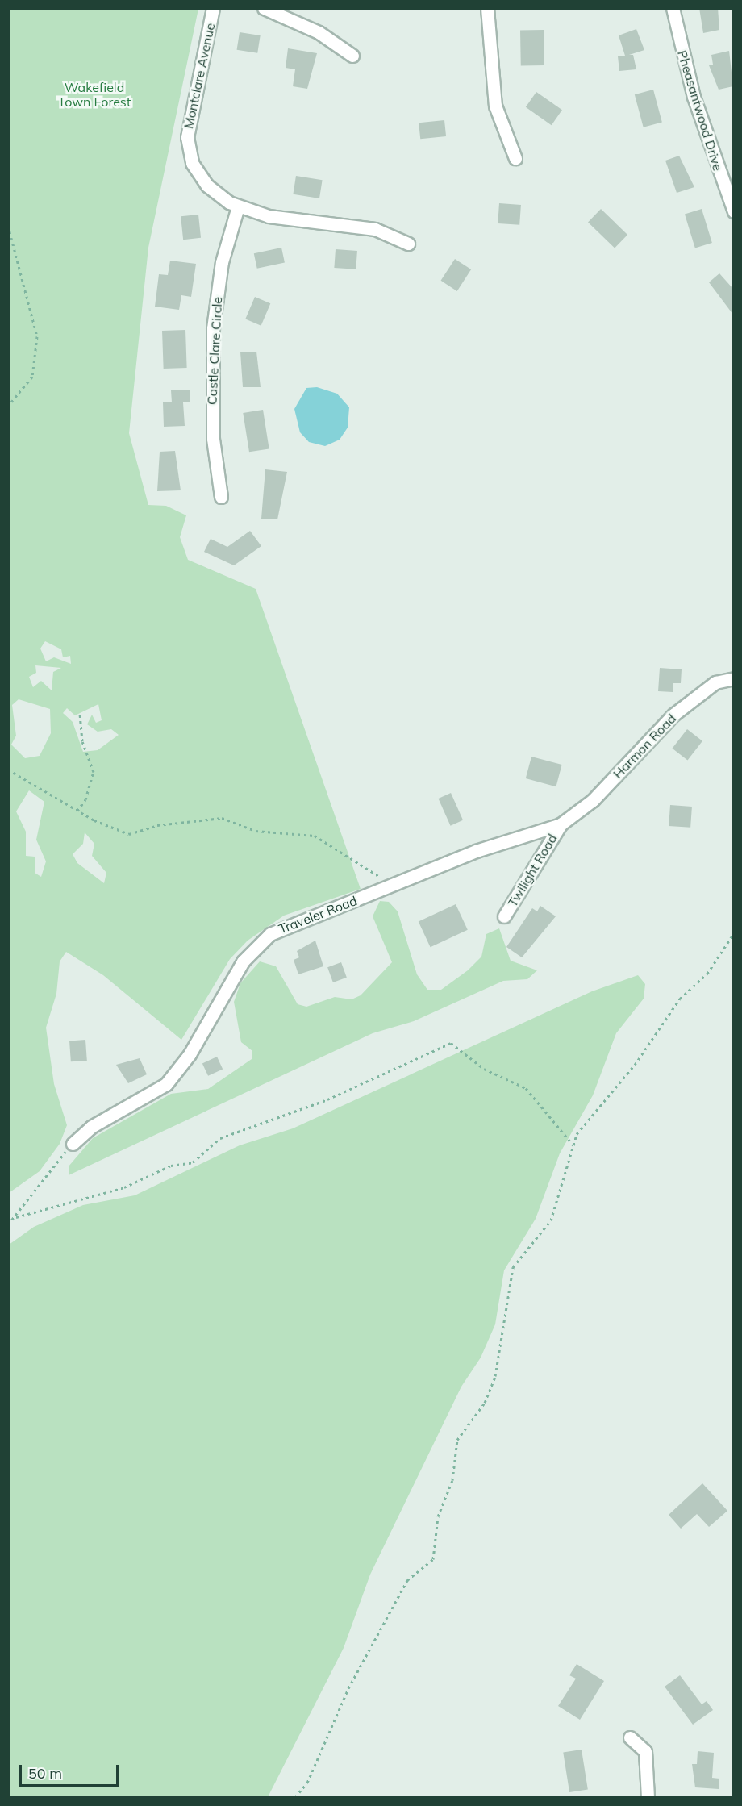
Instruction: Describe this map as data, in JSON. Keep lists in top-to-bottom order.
{
  "streets": {
    "street": [
      "Montclare Avenue",
      "Pheasantwood Drive",
      "Castle Clare Circle",
      "Harmon Road",
      "Twilight Road",
      "Traveler Road"
    ]
  },
  "crossings": [
    ["Montclare Avenue", "Castle Clare Circle"],
    ["Harmon Road", "Twilight Road"],
    ["Harmon Road", "Traveler Road"],
    ["Twilight Road", "Traveler Road"]
  ],
  "parks": ["Wakefield Town Forest"],
  "scale_bar": "50 m"
}
